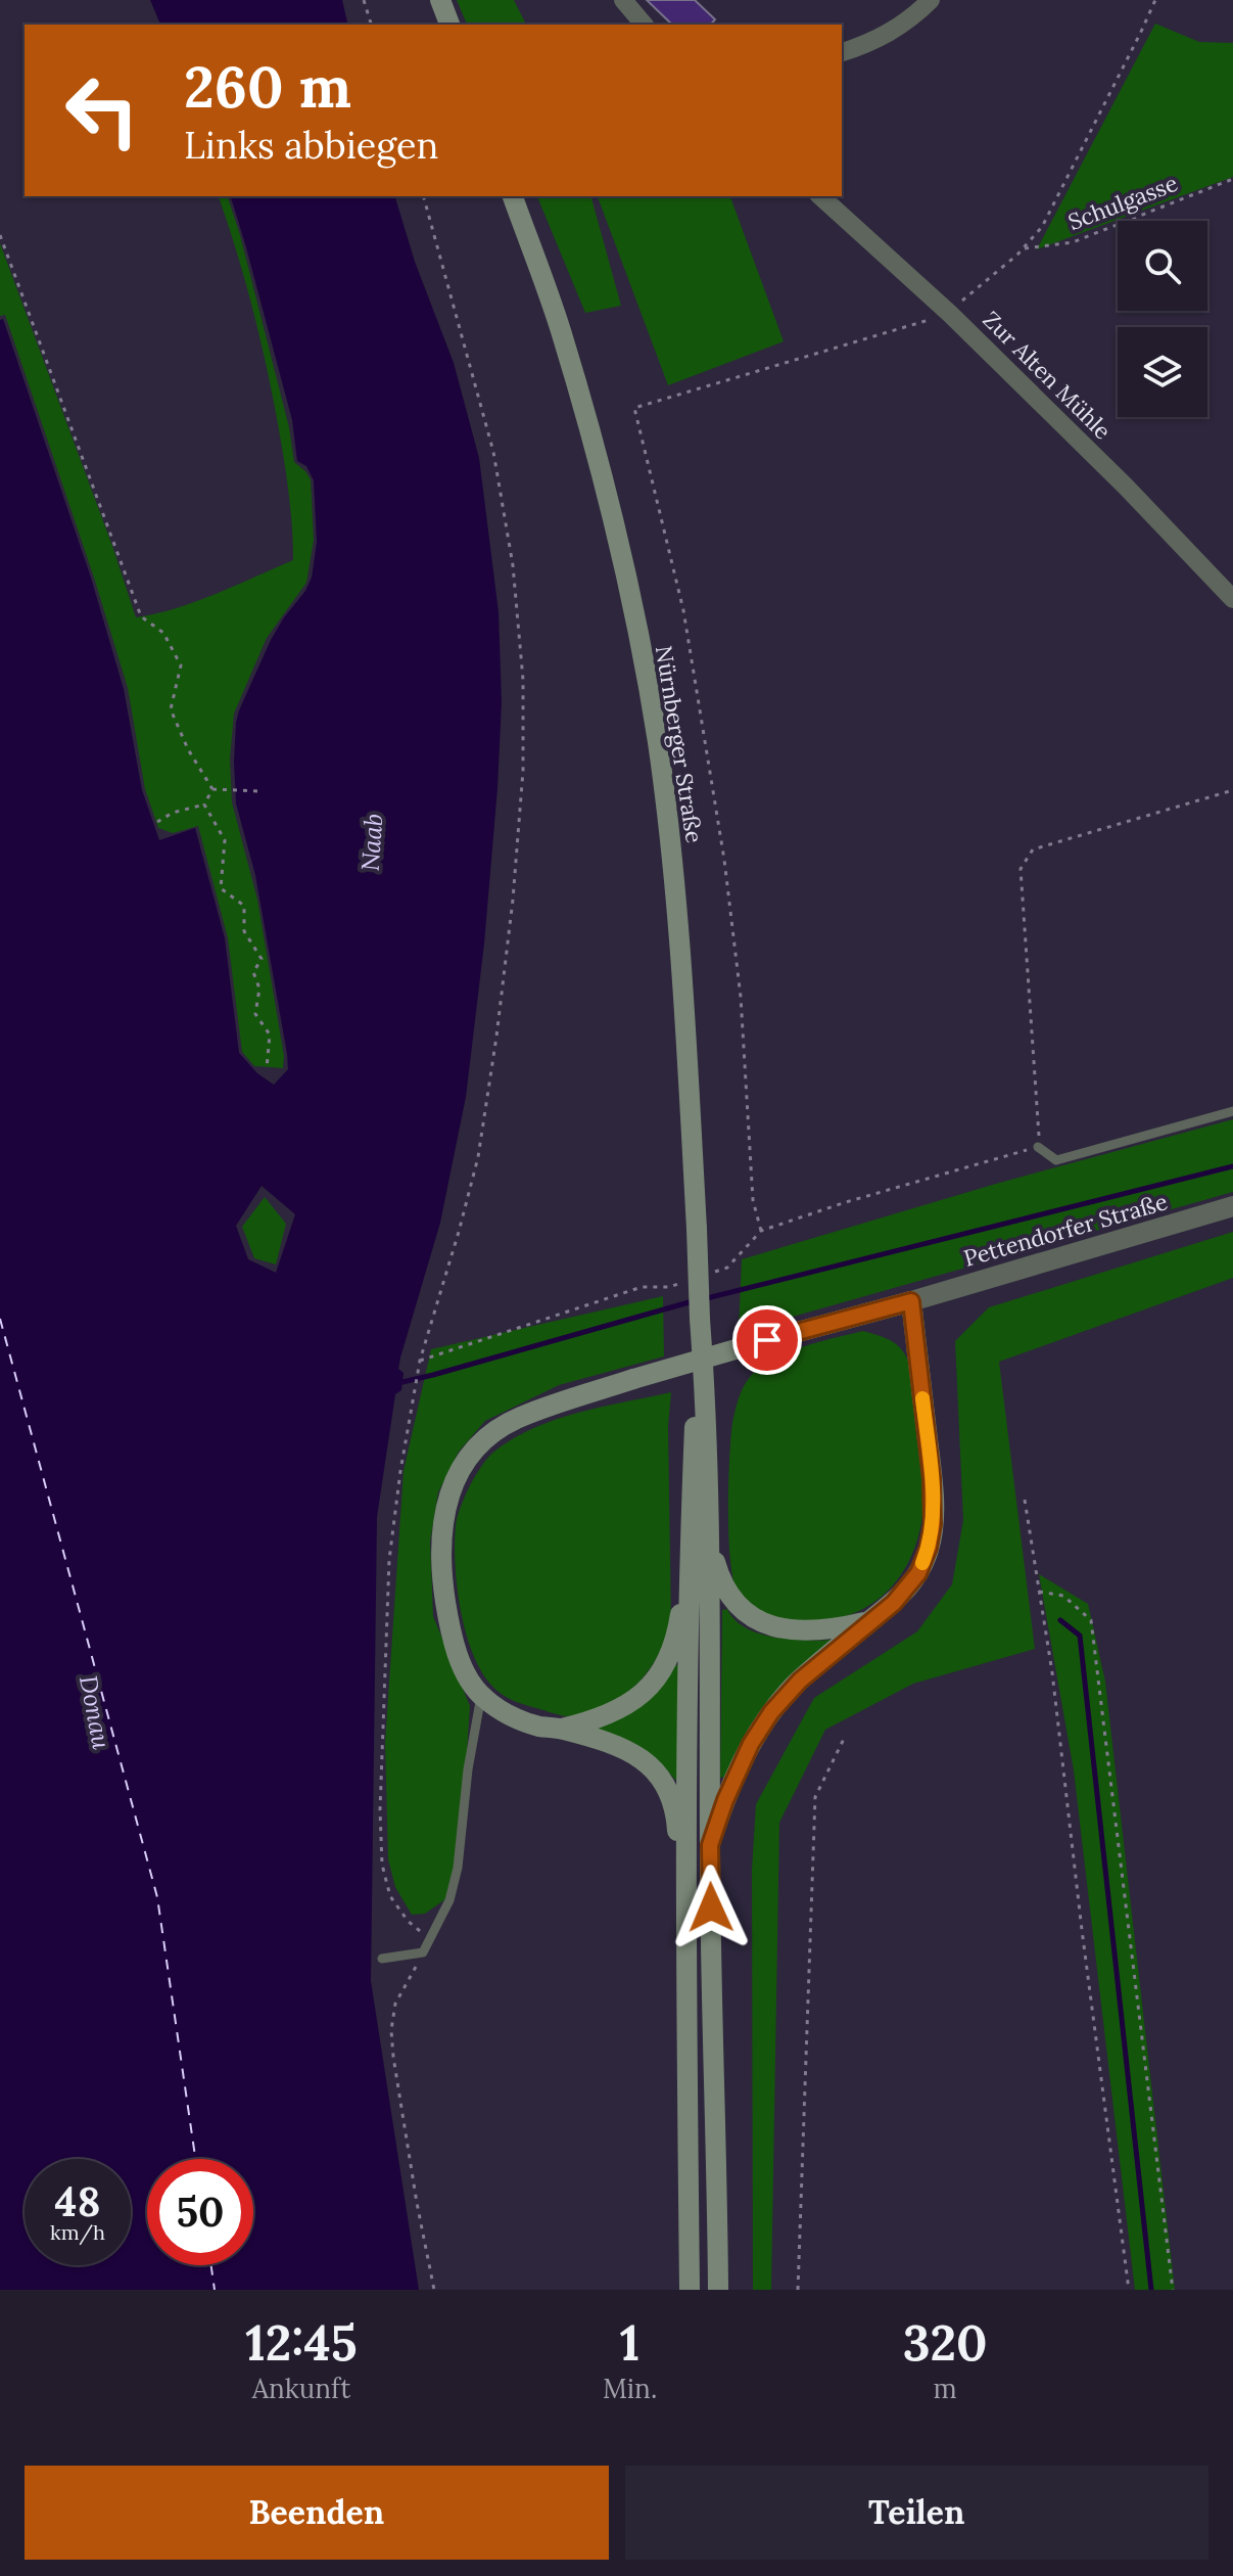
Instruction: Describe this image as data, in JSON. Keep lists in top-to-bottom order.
{
  "streets": {
    "main road": ["Nürnberger Straße"],
    "street": ["Zur Alten Mühle", "Pettendorfer Straße"],
    "path": ["Schulgasse"]
  },
  "water": ["Naab", "Donau"],
  "page": {
    "turn": ["260 m", "Links abbiegen"],
    "speed": "48 km/h",
    "limit": "50",
    "eta": [
      "12:45",
      "Ankunft",
      "1",
      "Min.",
      "320",
      "m"
    ],
    "buttons": ["Beenden", "Teilen"]
  }
}
